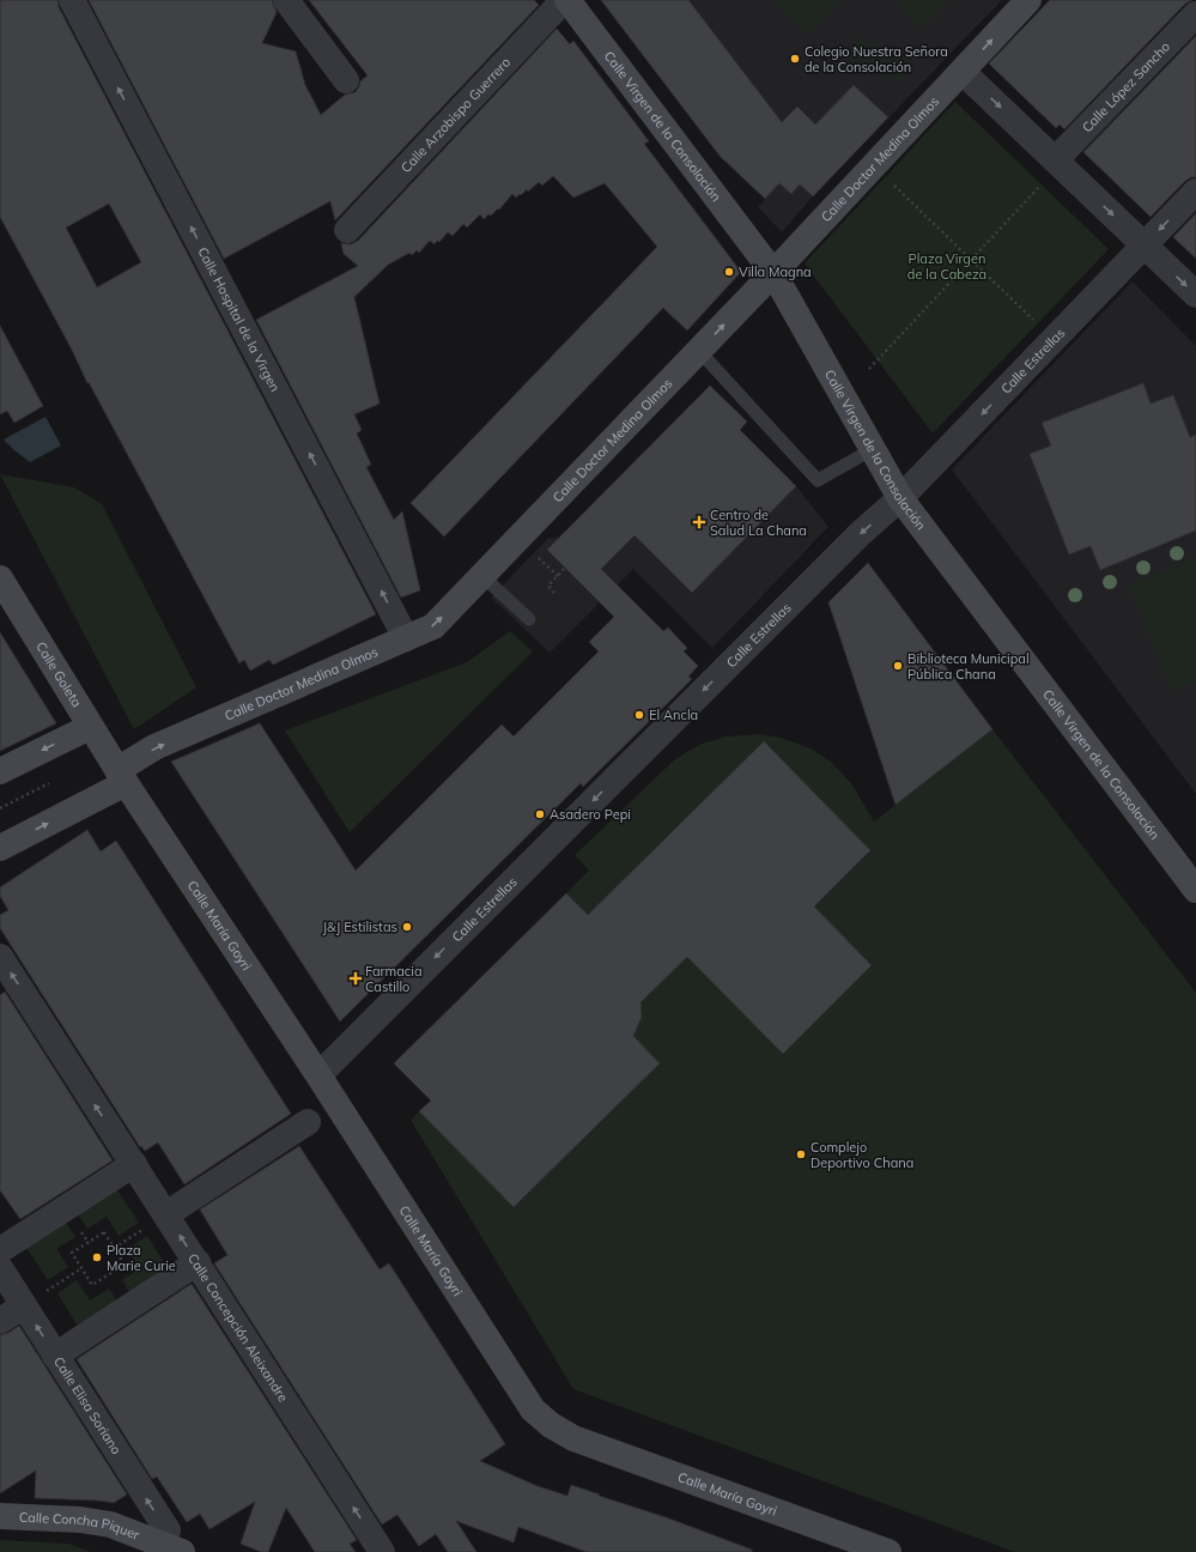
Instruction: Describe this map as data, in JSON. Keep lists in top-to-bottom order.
{
  "streets": {
    "main road": [
      "Calle Virgen de la Consolación",
      "Calle Doctor Medina Olmos",
      "Calle Goleta",
      "Calle María Goyri",
      "Calle Concha Piquer"
    ],
    "street": [
      "Calle López Sancho",
      "Calle Arzobispo Guerrero",
      "Calle Hospital de la Virgen",
      "Calle Estrellas",
      "Calle Concepción Aleixandre",
      "Calle Elisa Soriano"
    ]
  },
  "crossings": [
    ["Calle Arzobispo Guerrero", "Calle Virgen de la Consolación"],
    ["Calle Virgen de la Consolación", "Calle Doctor Medina Olmos"],
    ["Calle Virgen de la Consolación", "Calle Estrellas"],
    ["Calle Doctor Medina Olmos", "Calle Hospital de la Virgen"],
    ["Calle Doctor Medina Olmos", "Calle Goleta"],
    ["Calle Doctor Medina Olmos", "Calle María Goyri"],
    ["Calle Estrellas", "Calle María Goyri"],
    ["Calle Goleta", "Calle María Goyri"],
    ["Calle Elisa Soriano", "Calle Concha Piquer"]
  ],
  "one_way": [
    "Calle Doctor Medina Olmos",
    "Calle Hospital de la Virgen",
    "Calle Estrellas",
    "Calle Concepción Aleixandre",
    "Calle Elisa Soriano"
  ],
  "parks": ["Plaza Virgen de la Cabeza"],
  "places": {
    "other": [
      "Colegio Nuestra Señora de la Consolación",
      "Villa Magna",
      "Biblioteca Municipal Pública Chana",
      "El Ancla",
      "Asadero Pepi",
      "J&J Estilistas",
      "Complejo Deportivo Chana",
      "Plaza Marie Curie"
    ],
    "health": ["Centro de Salud La Chana", "Farmacia Castillo"]
  }
}
